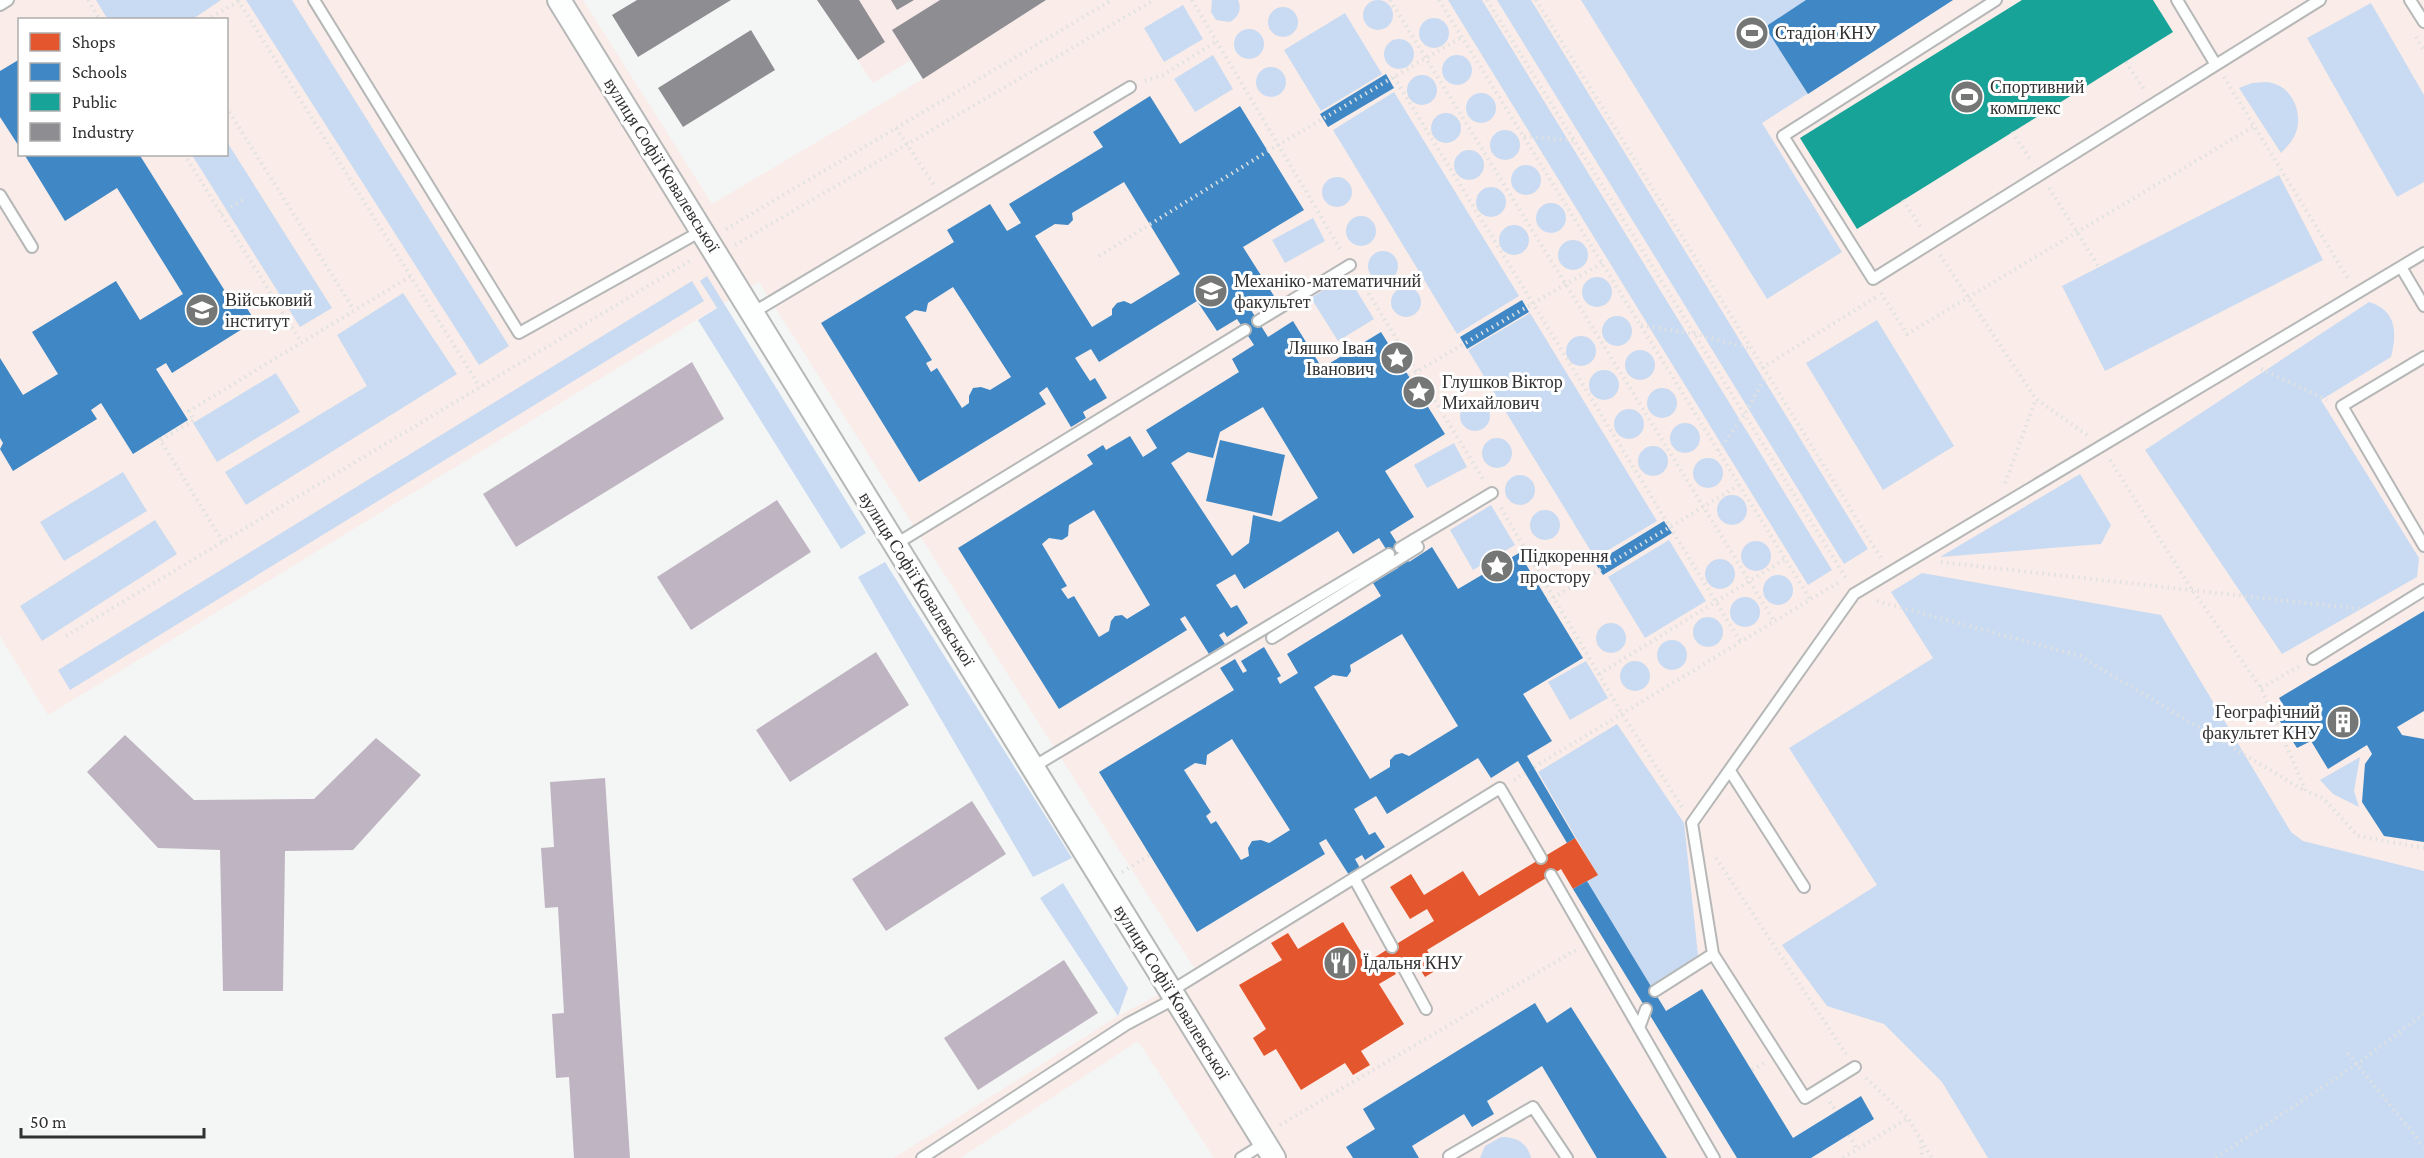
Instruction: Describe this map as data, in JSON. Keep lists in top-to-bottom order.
{
  "streets": {
    "street": ["вулиця Софії Ковалевської"]
  },
  "places": {
    "sports": ["Стадіон КНУ", "Спортивний комплекс"],
    "school or university": ["Механіко-математичний факультет", "Військовий інститут"],
    "place": ["Ляшко Іван Іванович", "Глушков Віктор Михайлович", "Підкорення простору"],
    "building": ["Географічний факультет КНУ"],
    "restaurant": ["Їдальня КНУ"]
  },
  "legend": [
    "Shops",
    "Schools",
    "Public",
    "Industry"
  ],
  "scale_bar": "50 m"
}
